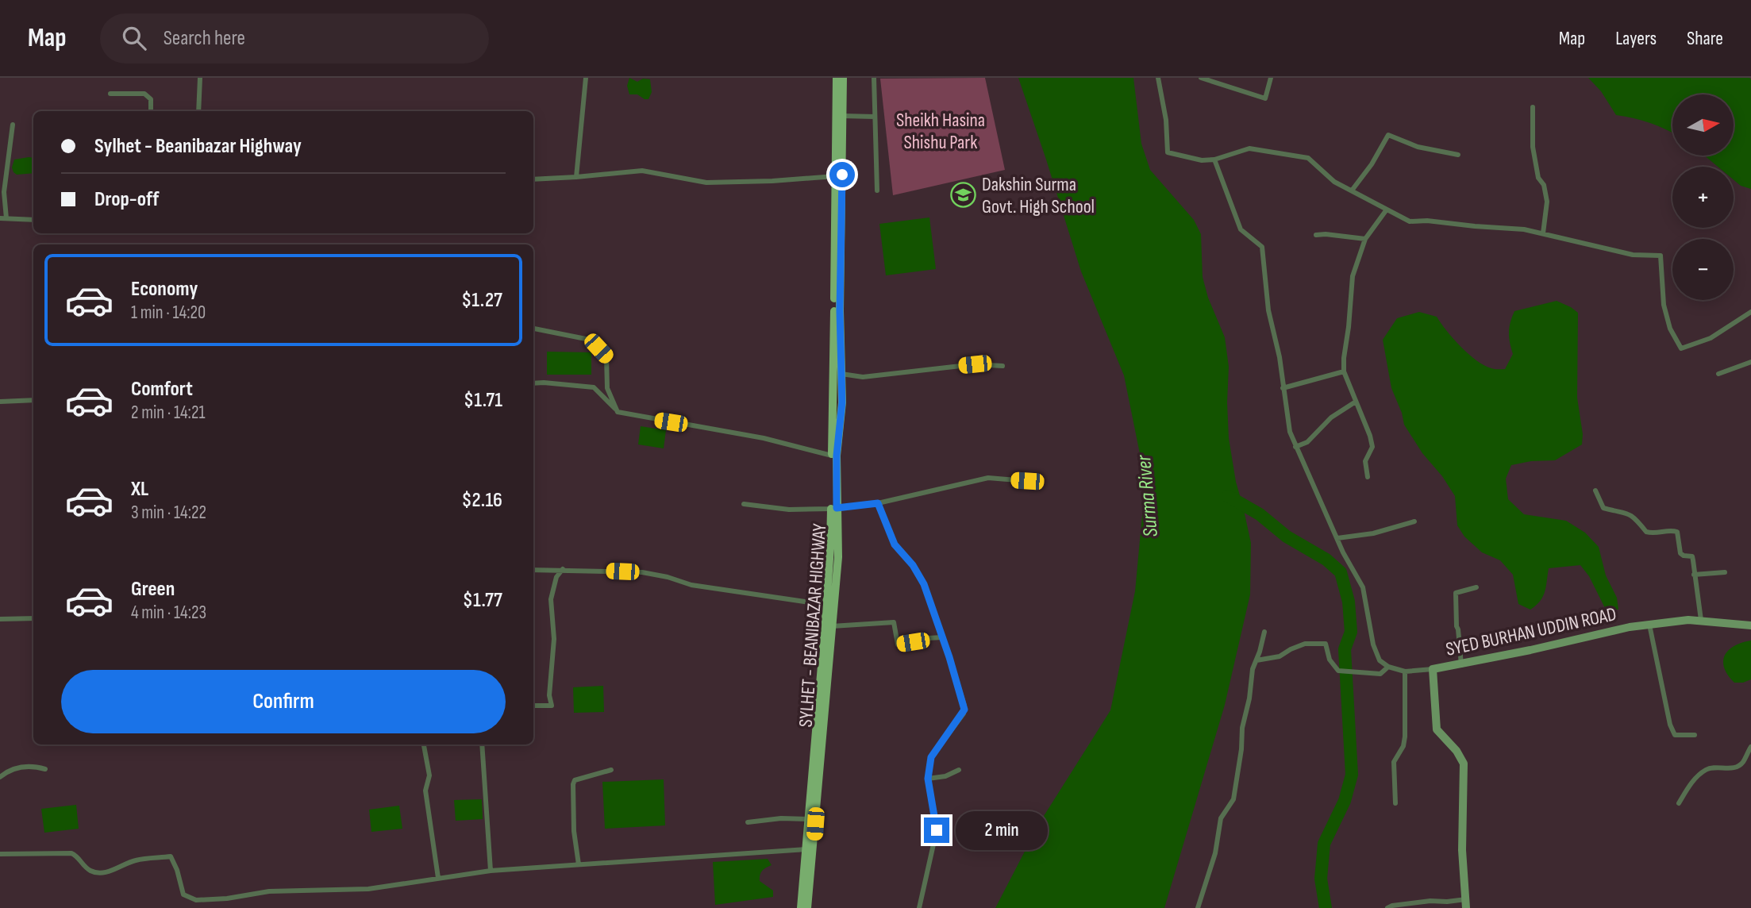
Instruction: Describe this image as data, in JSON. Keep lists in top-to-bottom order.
{
  "streets": {
    "main road": ["SYLHET - BEANIBAZAR HIGHWAY"],
    "street": ["SYED BURHAN UDDIN ROAD"]
  },
  "water": ["Surma River"],
  "parks": ["Sheikh Hasina Shishu Park"],
  "places": {
    "school or university": ["Dakshin Surma Govt. High School"]
  },
  "north": "right",
  "page": {
    "header": "Map",
    "search": "Search here",
    "nav": ["Map", "Layers", "Share"],
    "map_buttons": ["+", "−"],
    "banner": ["Sylhet - Beanibazar Highway", "Drop-off"],
    "list": [
      {
        "name": "Economy",
        "note": "1 min · 14:20",
        "value": "$1.27"
      },
      {
        "name": "Comfort",
        "note": "2 min · 14:21",
        "value": "$1.71"
      },
      {
        "name": "XL",
        "note": "3 min · 14:22",
        "value": "$2.16"
      },
      {
        "name": "Green",
        "note": "4 min · 14:23",
        "value": "$1.77"
      }
    ],
    "buttons": "Confirm",
    "bubble": "2 min"
  }
}
